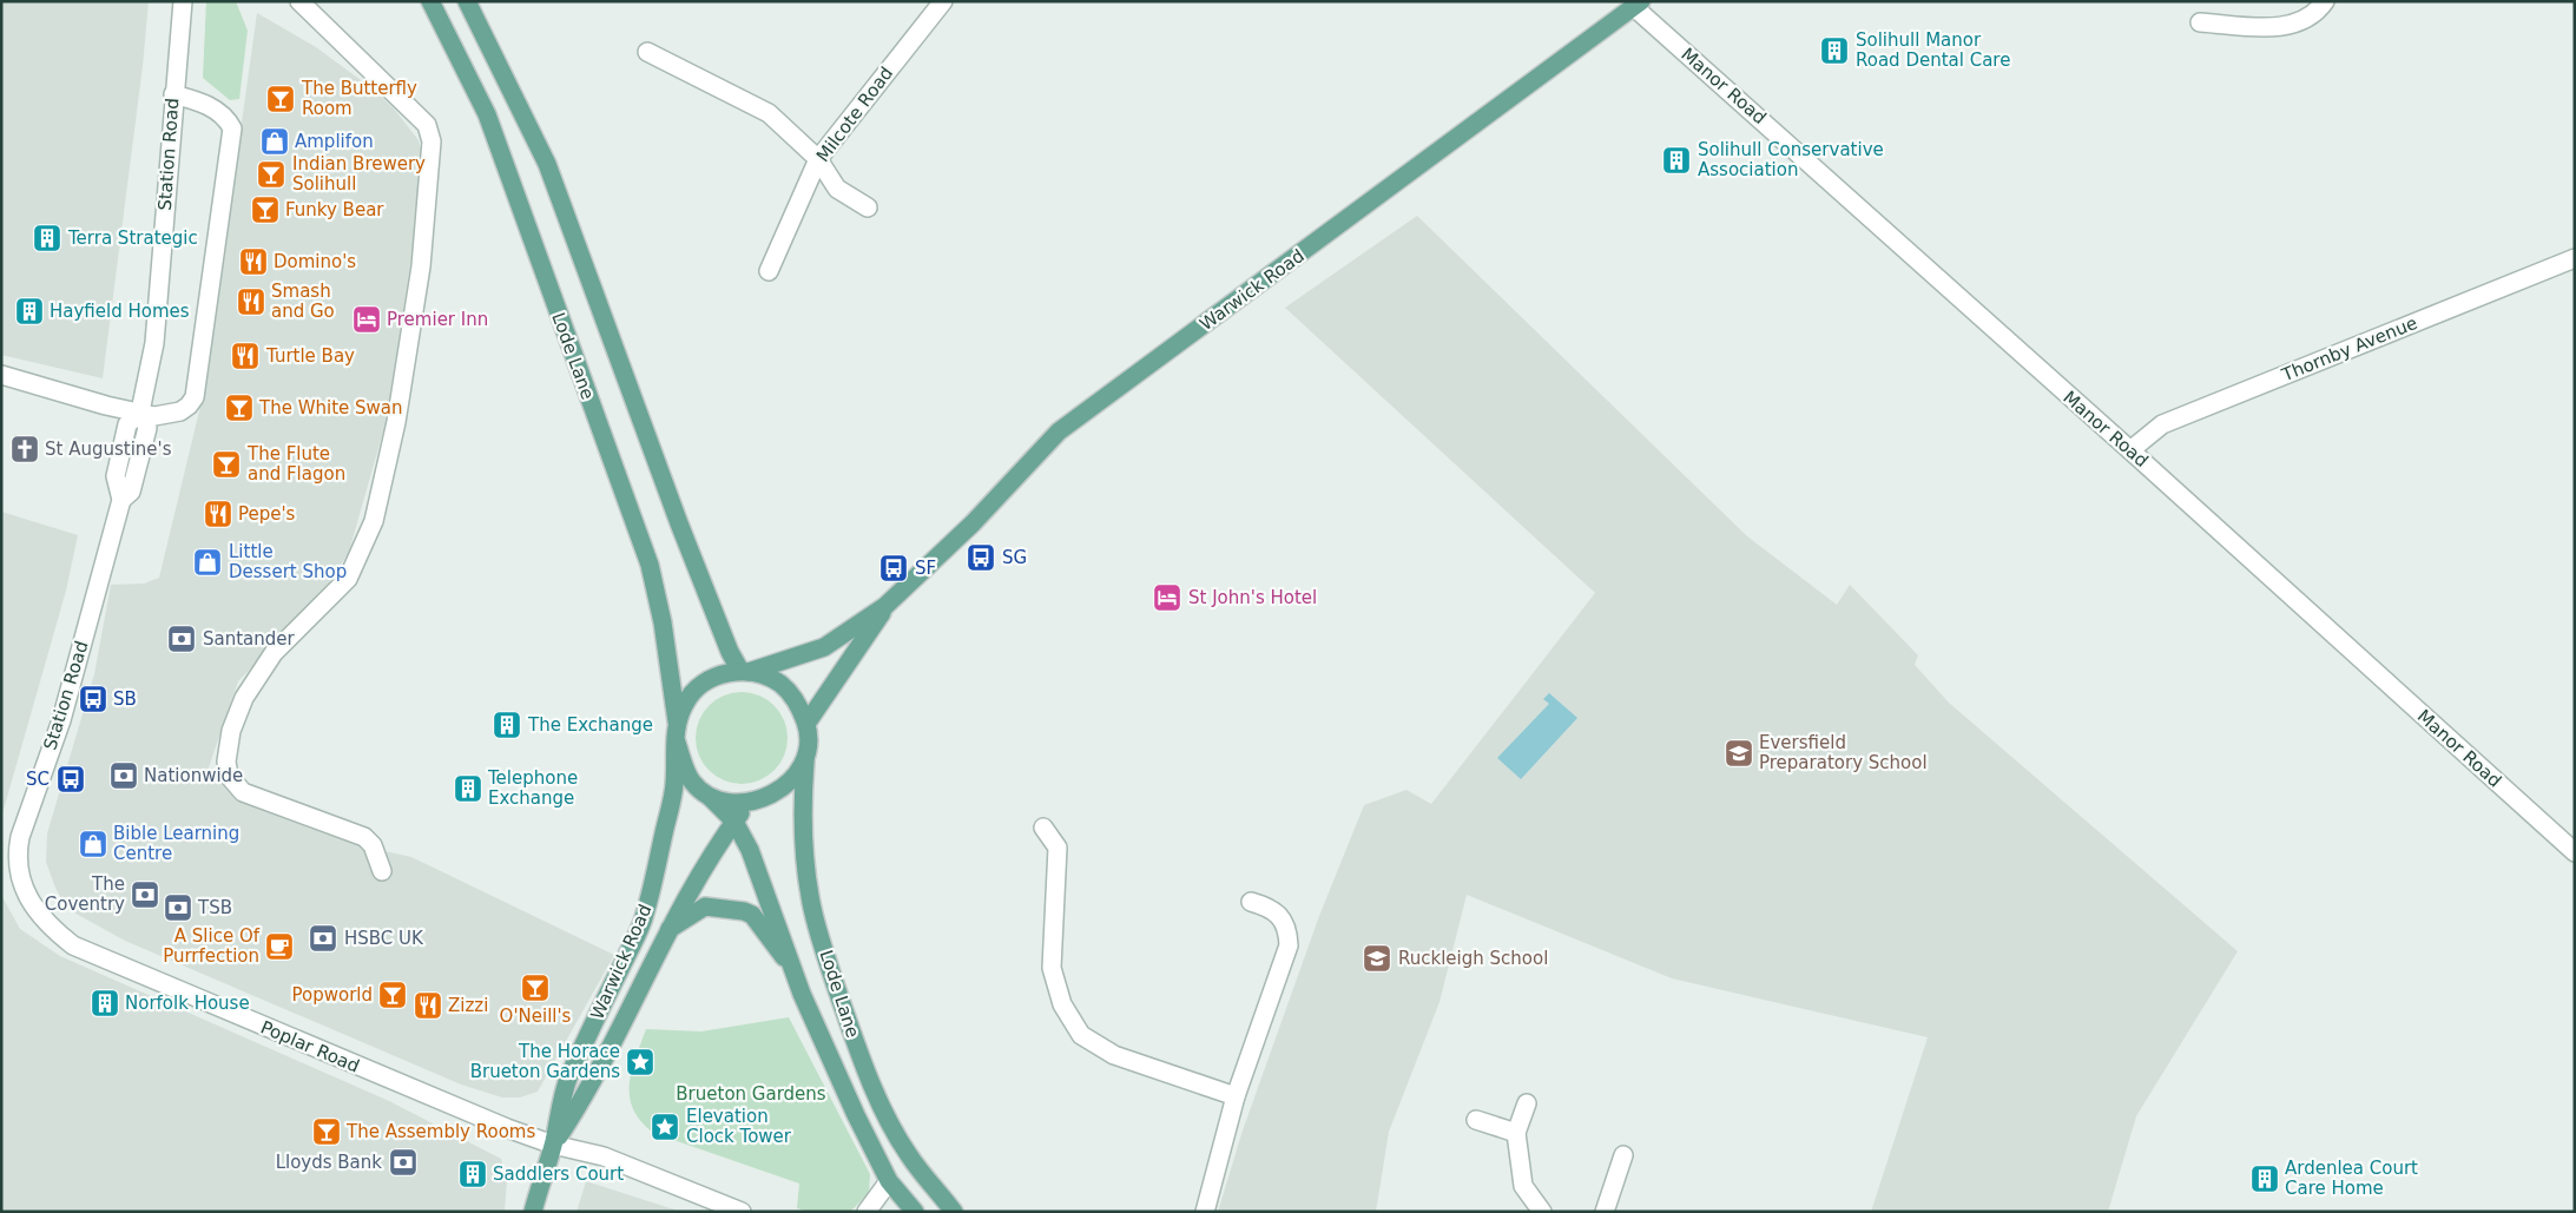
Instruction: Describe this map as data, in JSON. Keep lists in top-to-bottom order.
{
  "streets": {
    "main road": ["Warwick Road", "Lode Lane"],
    "street": [
      "Manor Road",
      "Milcote Road",
      "Station Road",
      "Thornby Avenue",
      "Poplar Road"
    ]
  },
  "crossings": [
    ["Manor Road", "Warwick Road"],
    ["Manor Road", "Thornby Avenue"],
    ["Station Road", "Poplar Road"],
    ["Warwick Road", "Lode Lane"],
    ["Warwick Road", "Poplar Road"]
  ],
  "parks": ["Brueton Gardens"],
  "places": {
    "building": [
      "Solihull Manor Road Dental Care",
      "Solihull Conservative Association",
      "Terra Strategic",
      "Hayfield Homes",
      "The Exchange",
      "Telephone Exchange",
      "Norfolk House",
      "Saddlers Court",
      "Ardenlea Court Care Home"
    ],
    "bar": [
      "The Butterfly Room",
      "Indian Brewery Solihull",
      "Funky Bear",
      "The White Swan",
      "The Flute and Flagon",
      "O'Neill's",
      "Popworld",
      "The Assembly Rooms"
    ],
    "shop": ["Amplifon", "Little Dessert Shop", "Bible Learning Centre"],
    "restaurant": [
      "Domino's",
      "Smash and Go",
      "Turtle Bay",
      "Pepe's",
      "Zizzi"
    ],
    "hotel": ["Premier Inn", "St John's Hotel"],
    "church": ["St Augustine's"],
    "bus stop": [
      "SG",
      "SF",
      "SB",
      "SC"
    ],
    "bank": [
      "Santander",
      "Nationwide",
      "The Coventry",
      "TSB",
      "HSBC UK",
      "Lloyds Bank"
    ],
    "school or university": ["Eversfield Preparatory School", "Ruckleigh School"],
    "cafe": ["A Slice Of Purrfection"],
    "place": ["The Horace Brueton Gardens", "Elevation Clock Tower"]
  }
}
